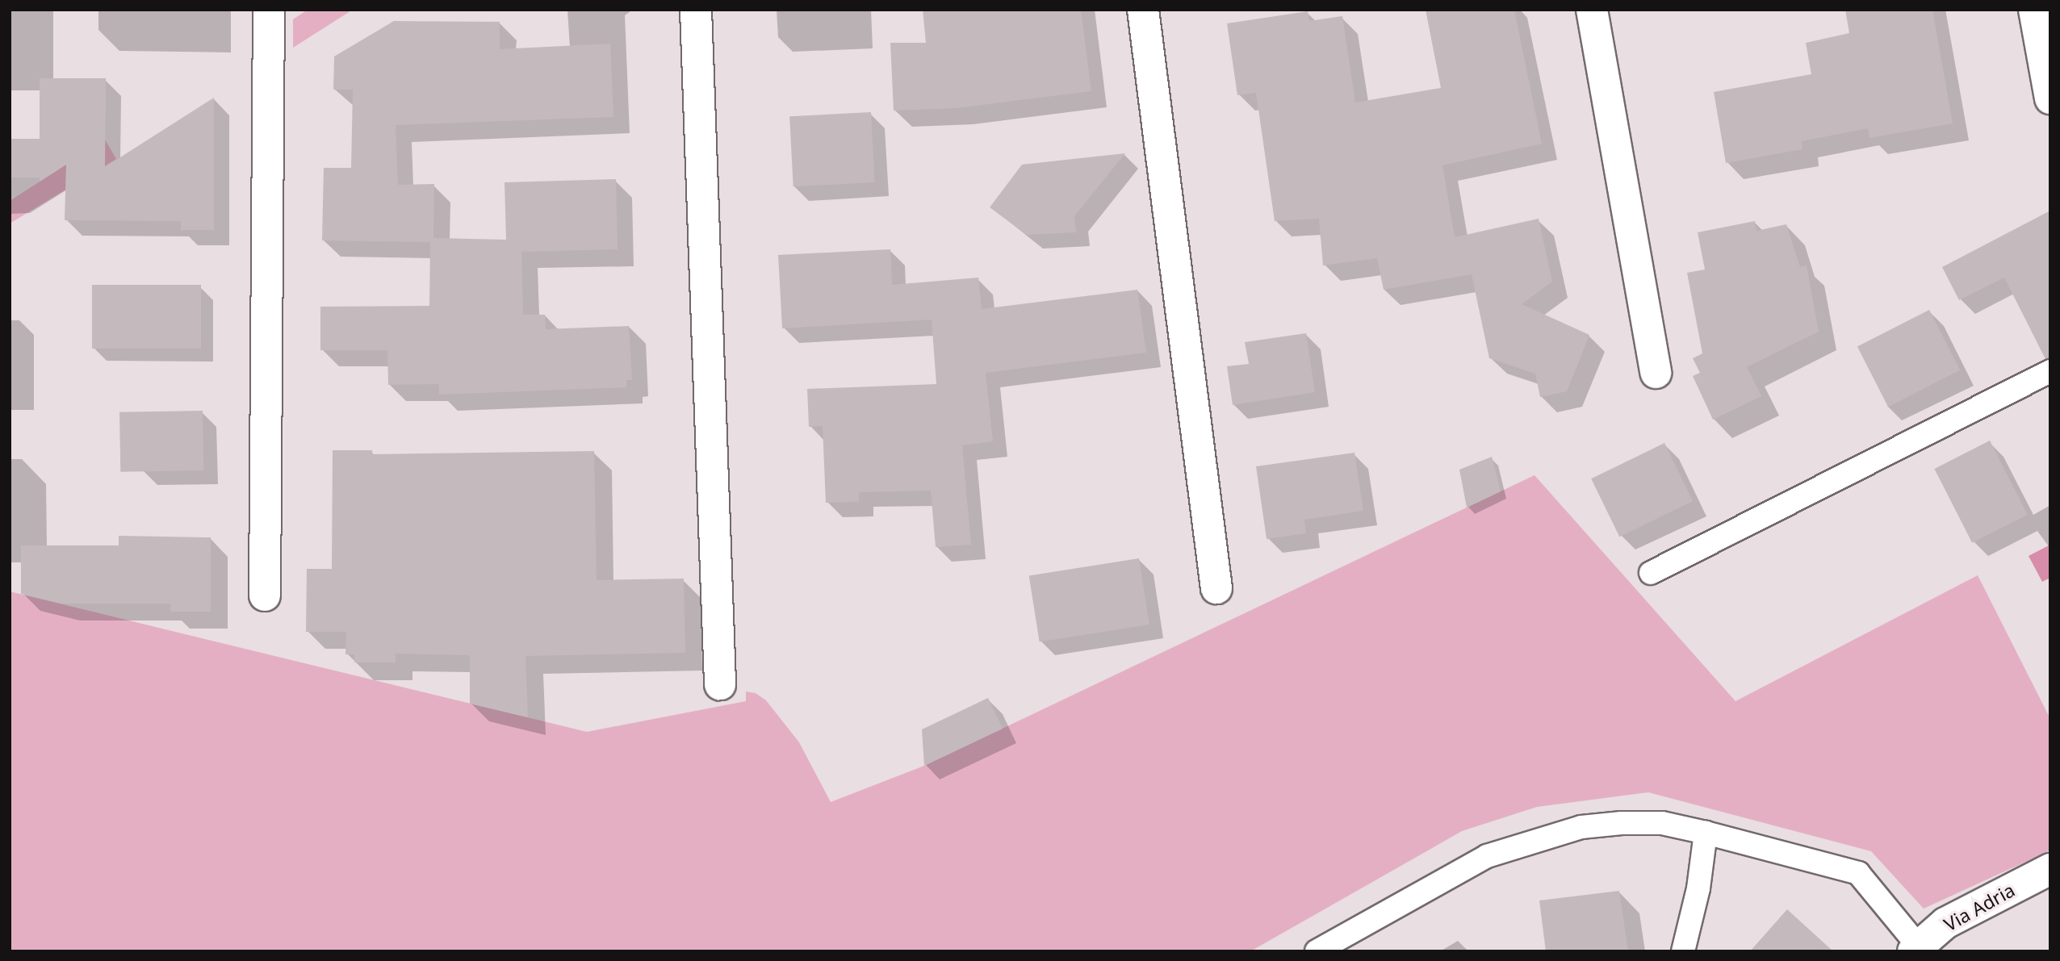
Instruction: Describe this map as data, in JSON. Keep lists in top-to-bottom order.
{
  "streets": {
    "street": ["Via Adria"]
  }
}
